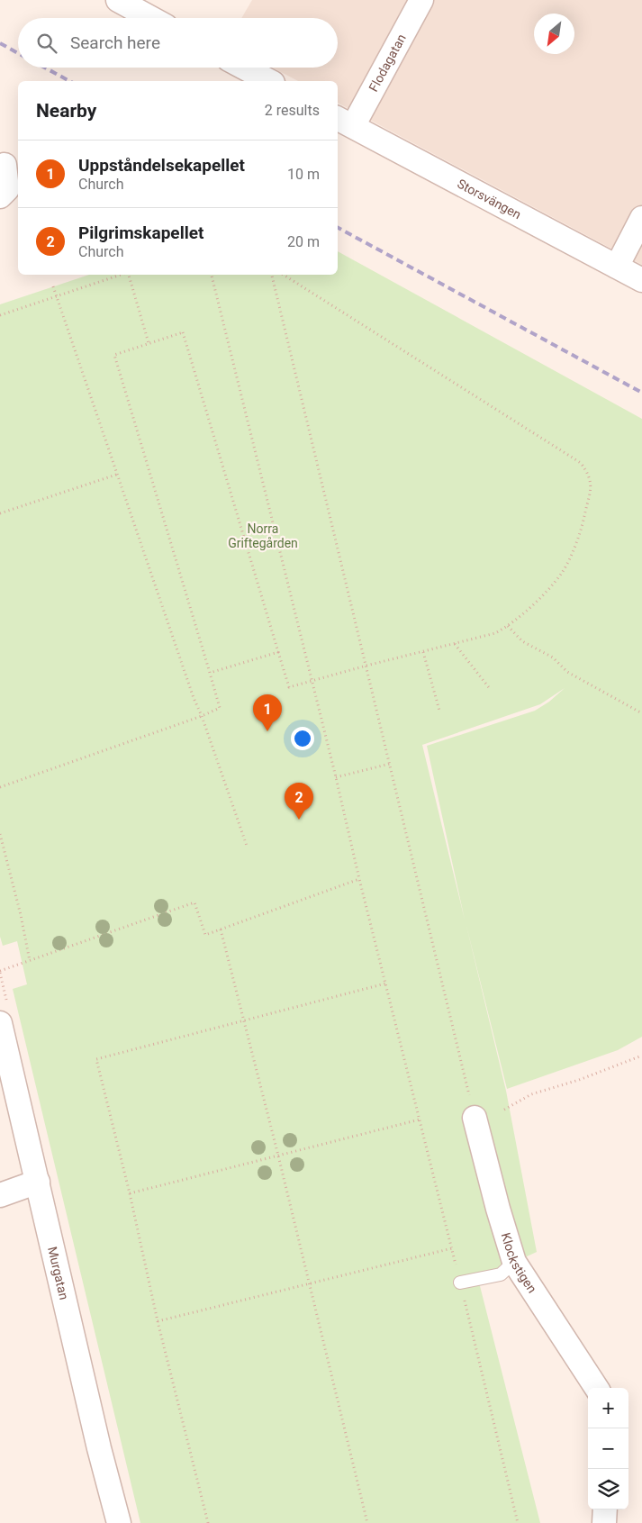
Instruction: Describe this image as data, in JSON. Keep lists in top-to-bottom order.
{
  "streets": {
    "street": [
      "Flodagatan",
      "Storsvängen",
      "Klockstigen",
      "Murgatan"
    ]
  },
  "crossings": [
    ["Flodagatan", "Storsvängen"]
  ],
  "parks": ["Norra Griftegården"],
  "north": "bottom left",
  "page": {
    "search": "Search here",
    "heading": ["Nearby", "2 results"],
    "list": [
      {
        "mark": "1",
        "name": "Uppståndelsekapellet",
        "note": "Church",
        "value": "10 m"
      },
      {
        "mark": "2",
        "name": "Pilgrimskapellet",
        "note": "Church",
        "value": "20 m"
      }
    ],
    "pins": ["1", "2"],
    "map_buttons": ["+", "−"]
  }
}
